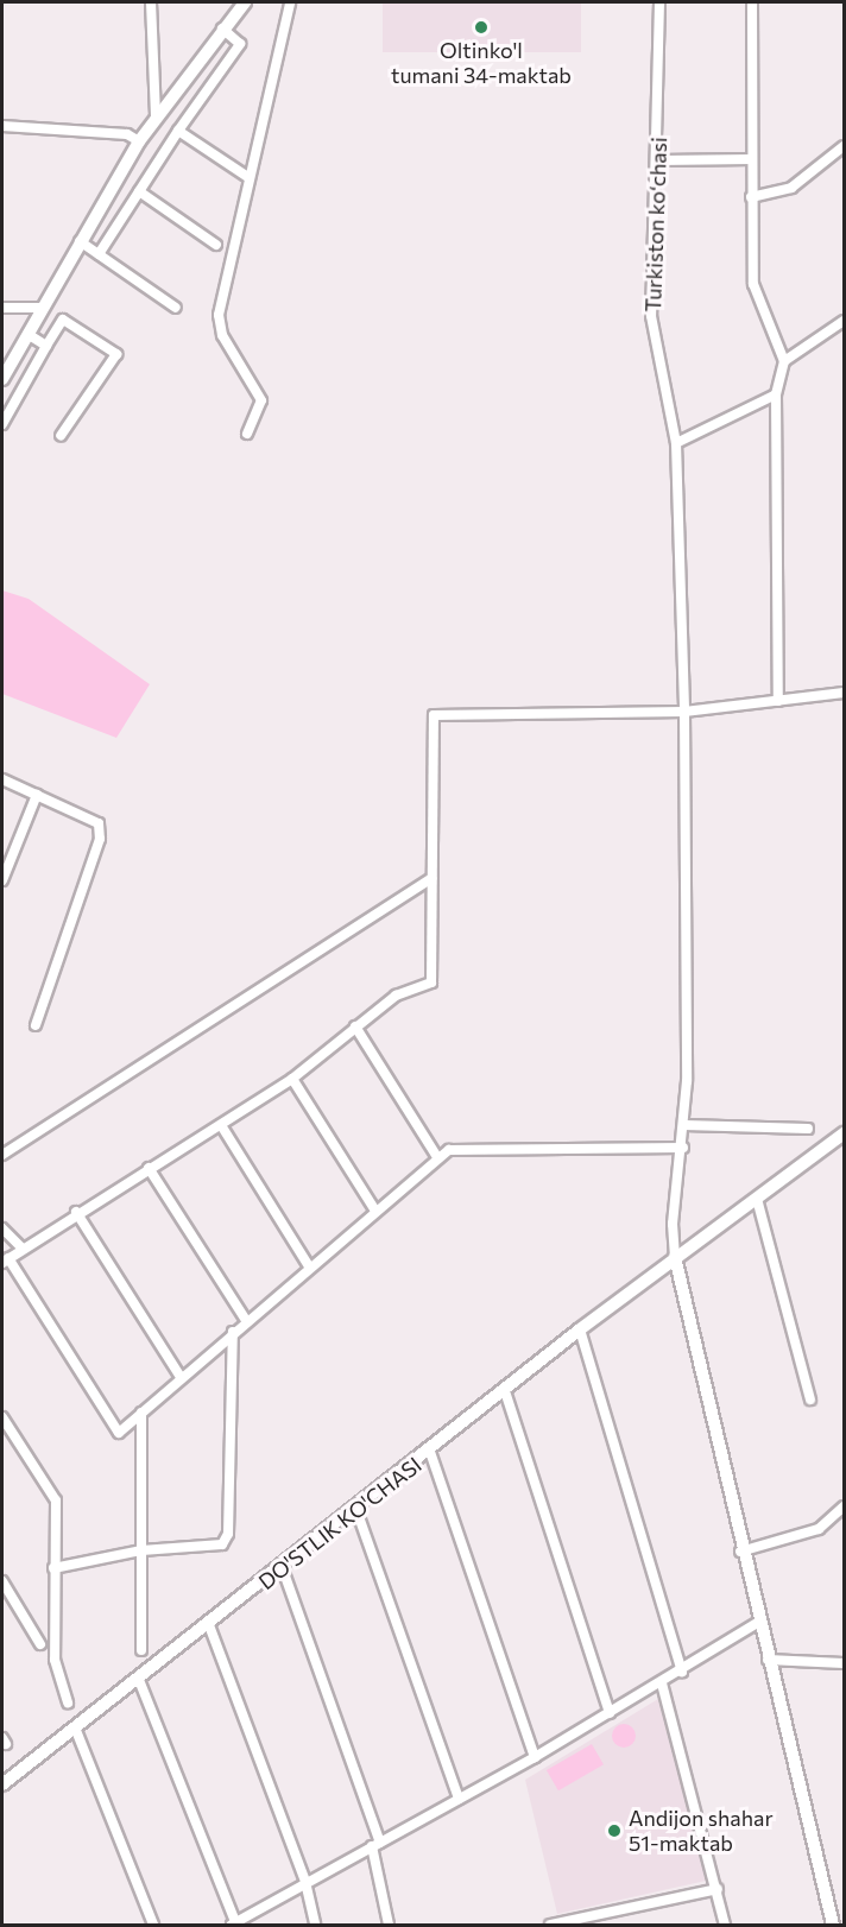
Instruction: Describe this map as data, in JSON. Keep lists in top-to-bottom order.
{
  "streets": {
    "street": ["Turkiston koʻchasi", "DO'STLIK KO'CHASI"]
  },
  "crossings": [
    ["Turkiston koʻchasi", "DO'STLIK KO'CHASI"]
  ],
  "places": ["Oltinko'l tumani 34-maktab", "Andijon shahar 51-maktab"]
}
